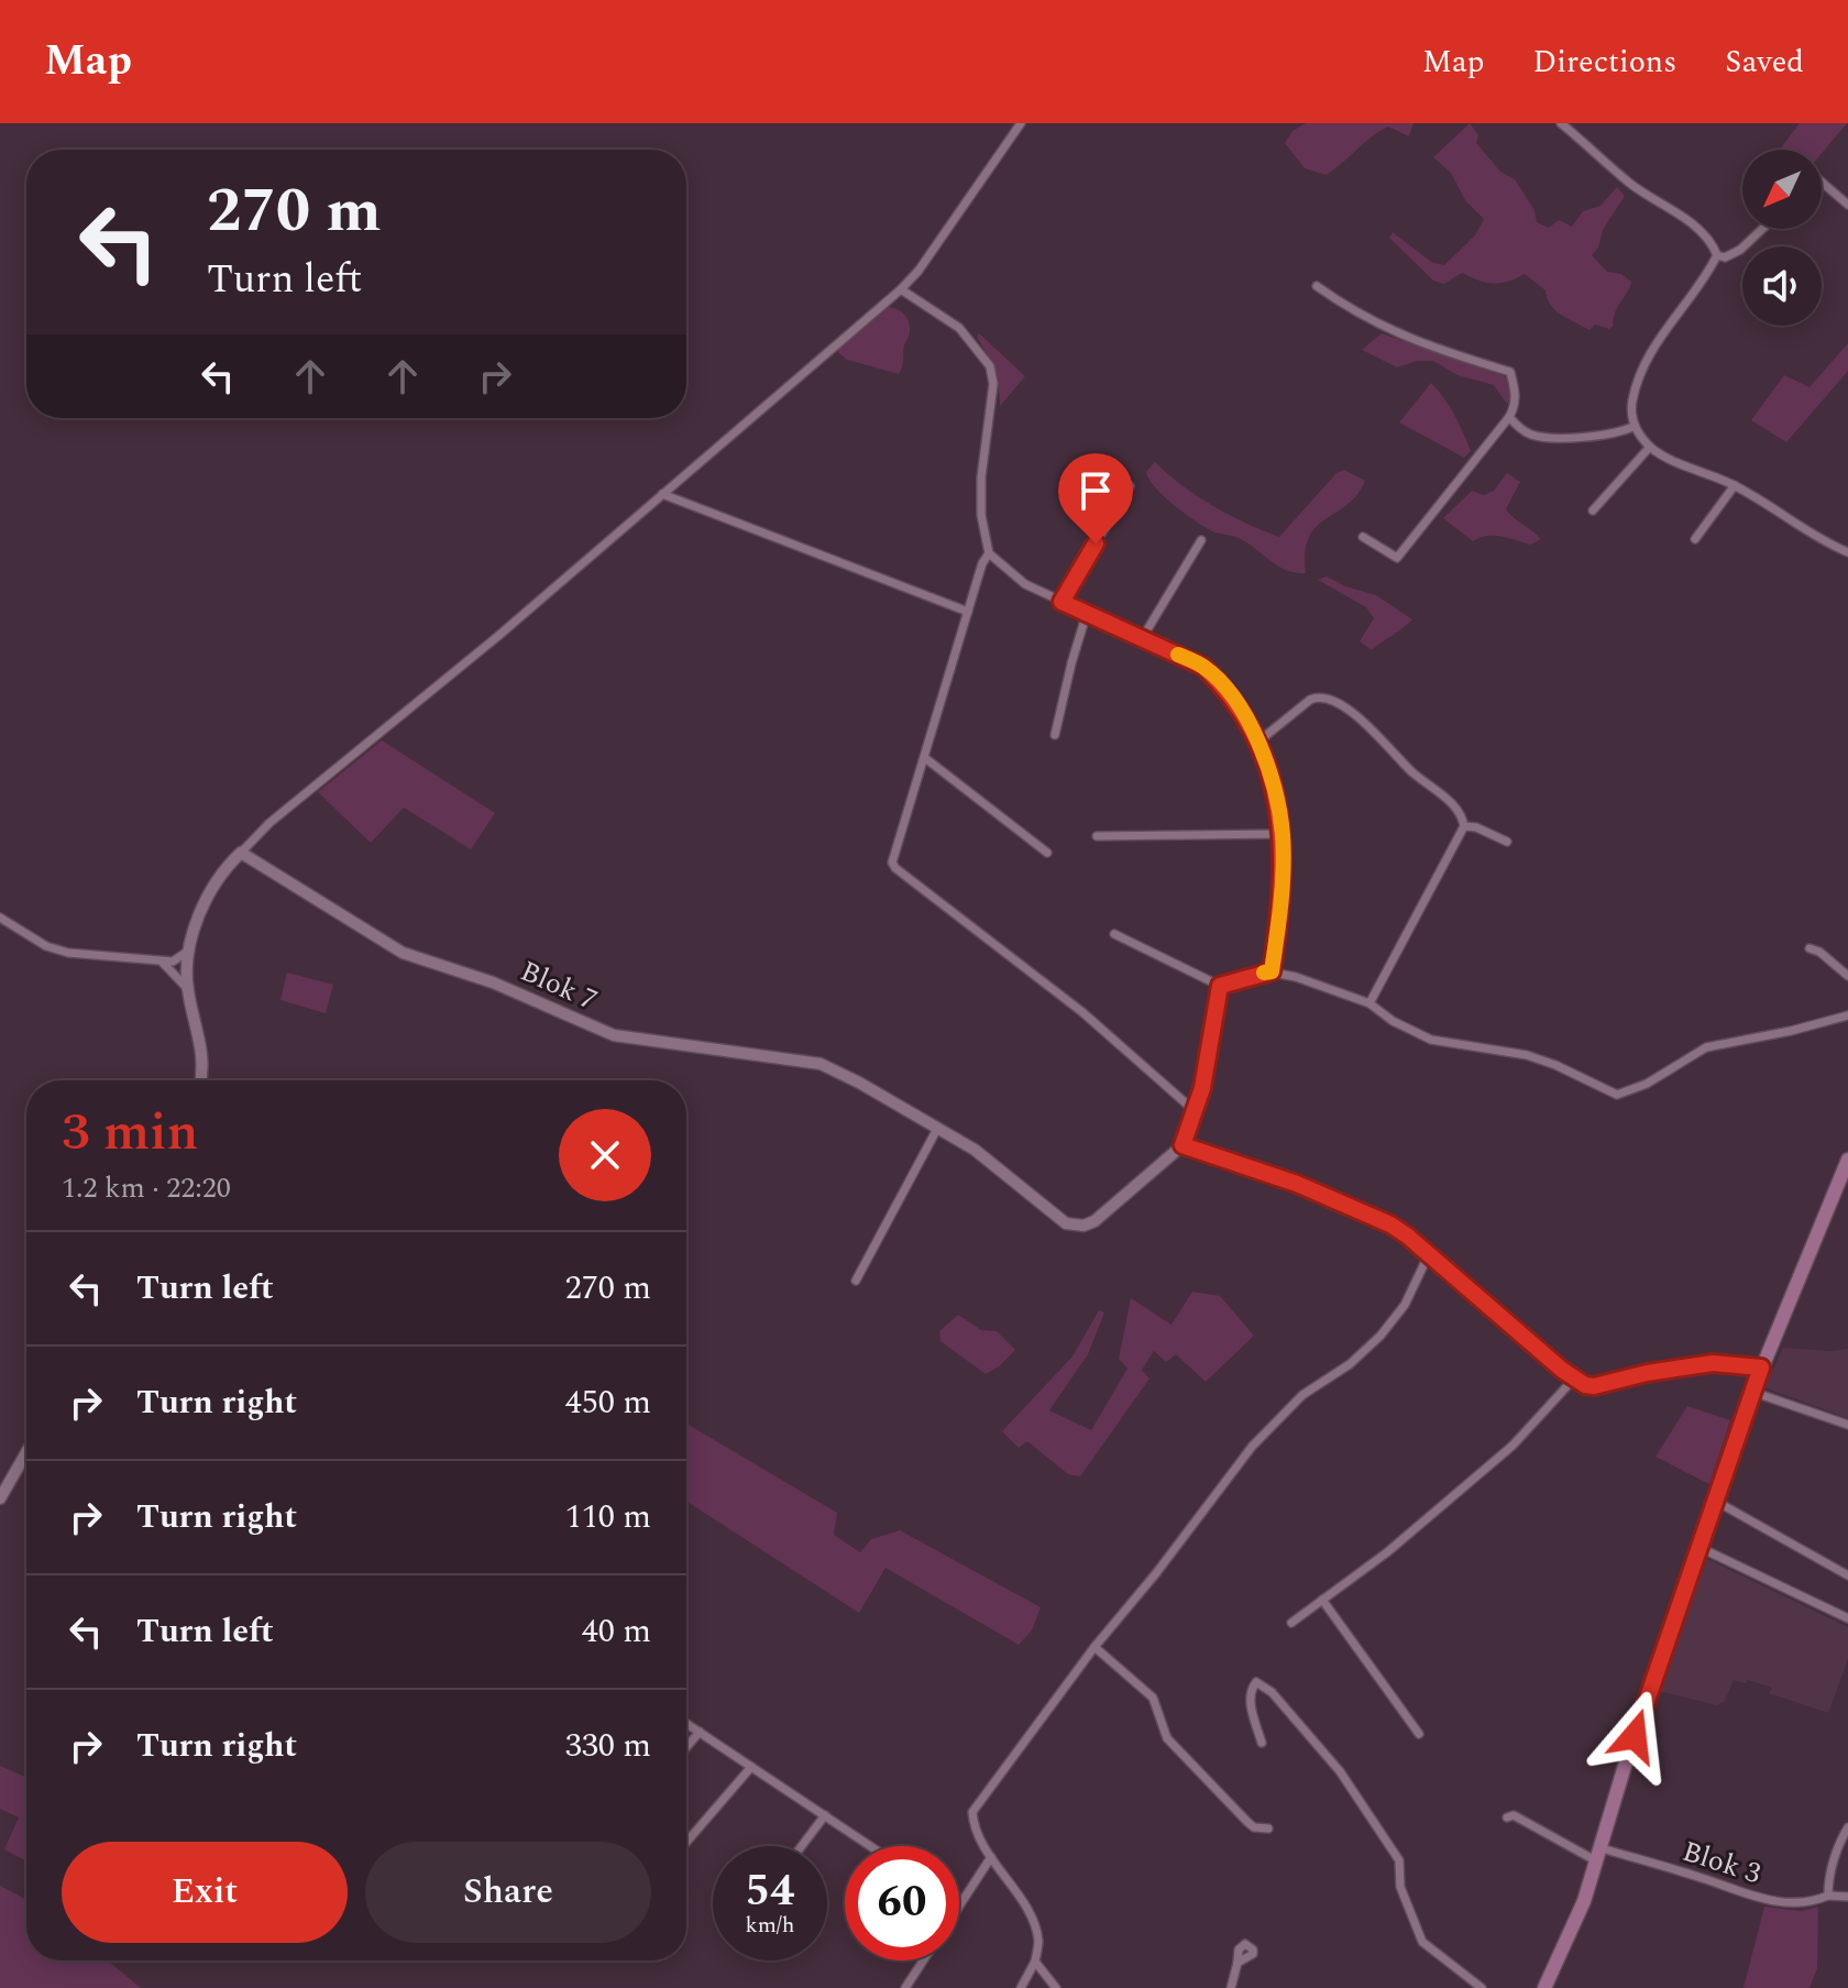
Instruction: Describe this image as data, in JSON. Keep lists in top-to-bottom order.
{
  "streets": {
    "street": ["Blok 7", "Blok 3"]
  },
  "north": "bottom left",
  "page": {
    "header": "Map",
    "nav": ["Map", "Directions", "Saved"],
    "turn": ["270 m", "Turn left"],
    "heading": ["3 min", "1.2 km · 22:20"],
    "list": [
      {
        "name": "Turn left",
        "value": "270 m"
      },
      {
        "name": "Turn right",
        "value": "450 m"
      },
      {
        "name": "Turn right",
        "value": "110 m"
      },
      {
        "name": "Turn left",
        "value": "40 m"
      },
      {
        "name": "Turn right",
        "value": "330 m"
      }
    ],
    "buttons": ["Exit", "Share"],
    "speed": "54 km/h",
    "limit": "60"
  }
}
